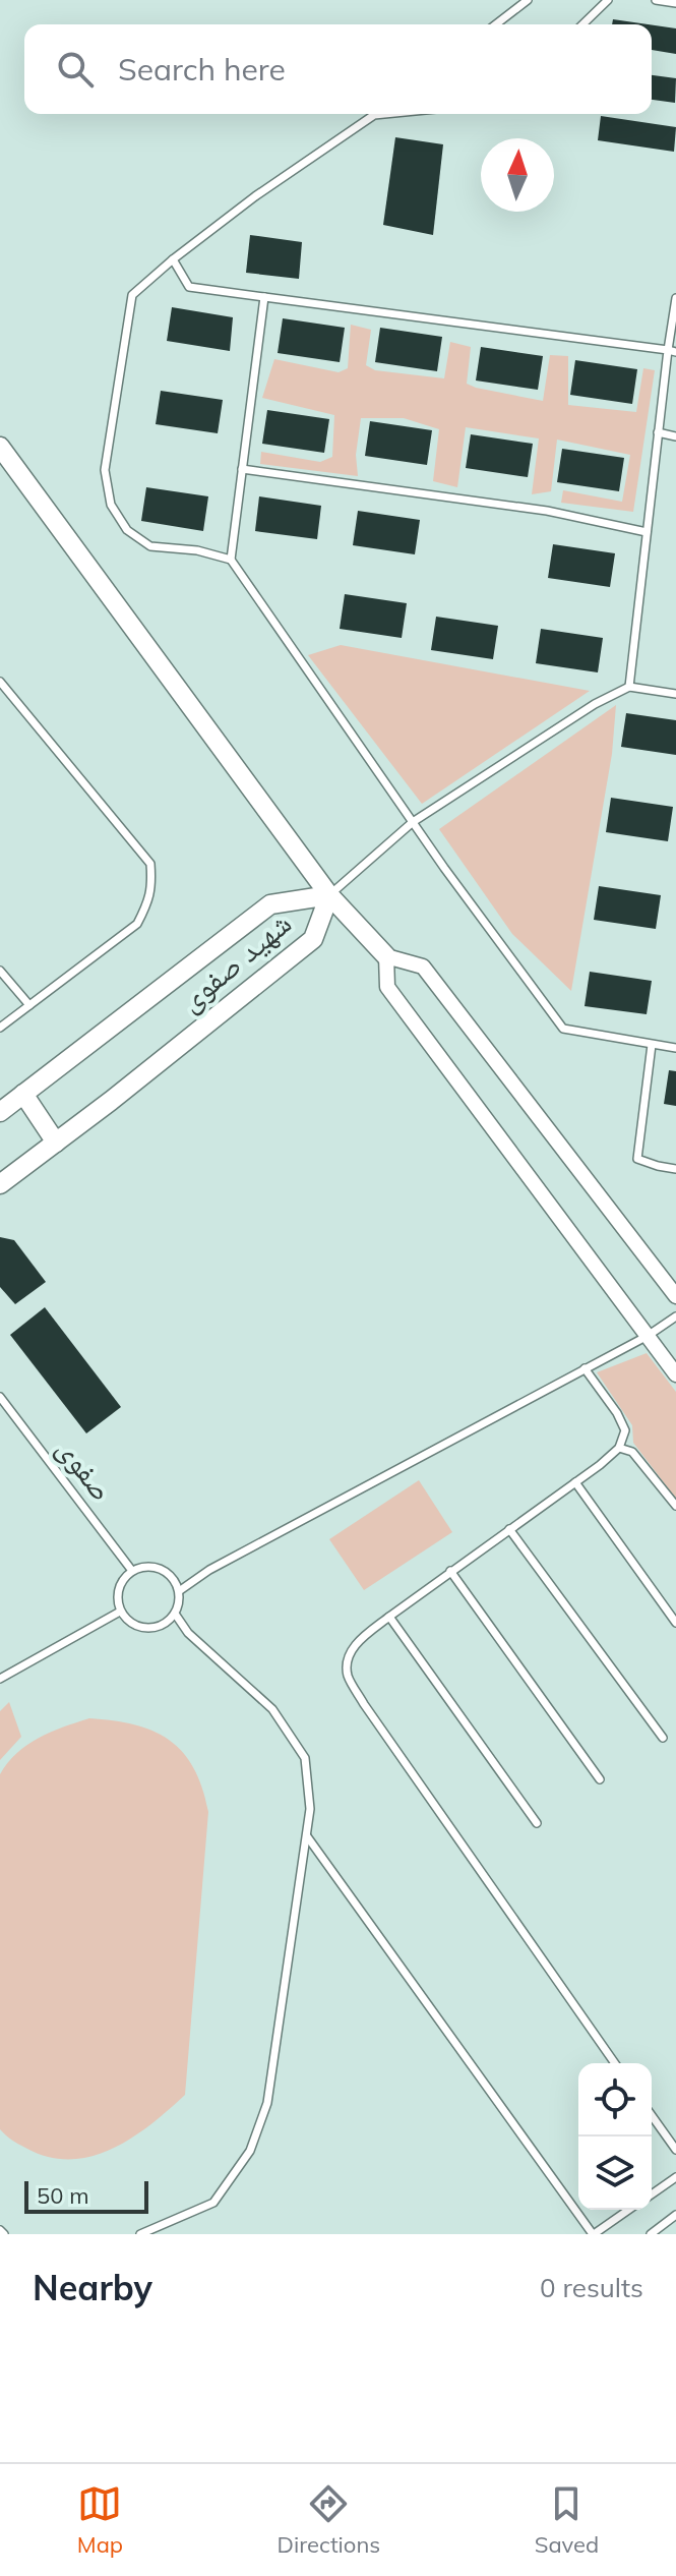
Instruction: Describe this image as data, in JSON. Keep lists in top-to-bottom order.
{
  "streets": {
    "street": ["شهید صفوی"],
    "lane": ["صفوی"]
  },
  "scale_bar": "50 m",
  "north": "top",
  "page": {
    "search": "Search here",
    "scale": "50 m",
    "heading": ["Nearby", "0 results"],
    "nav": ["Map", "Directions", "Saved"]
  }
}
